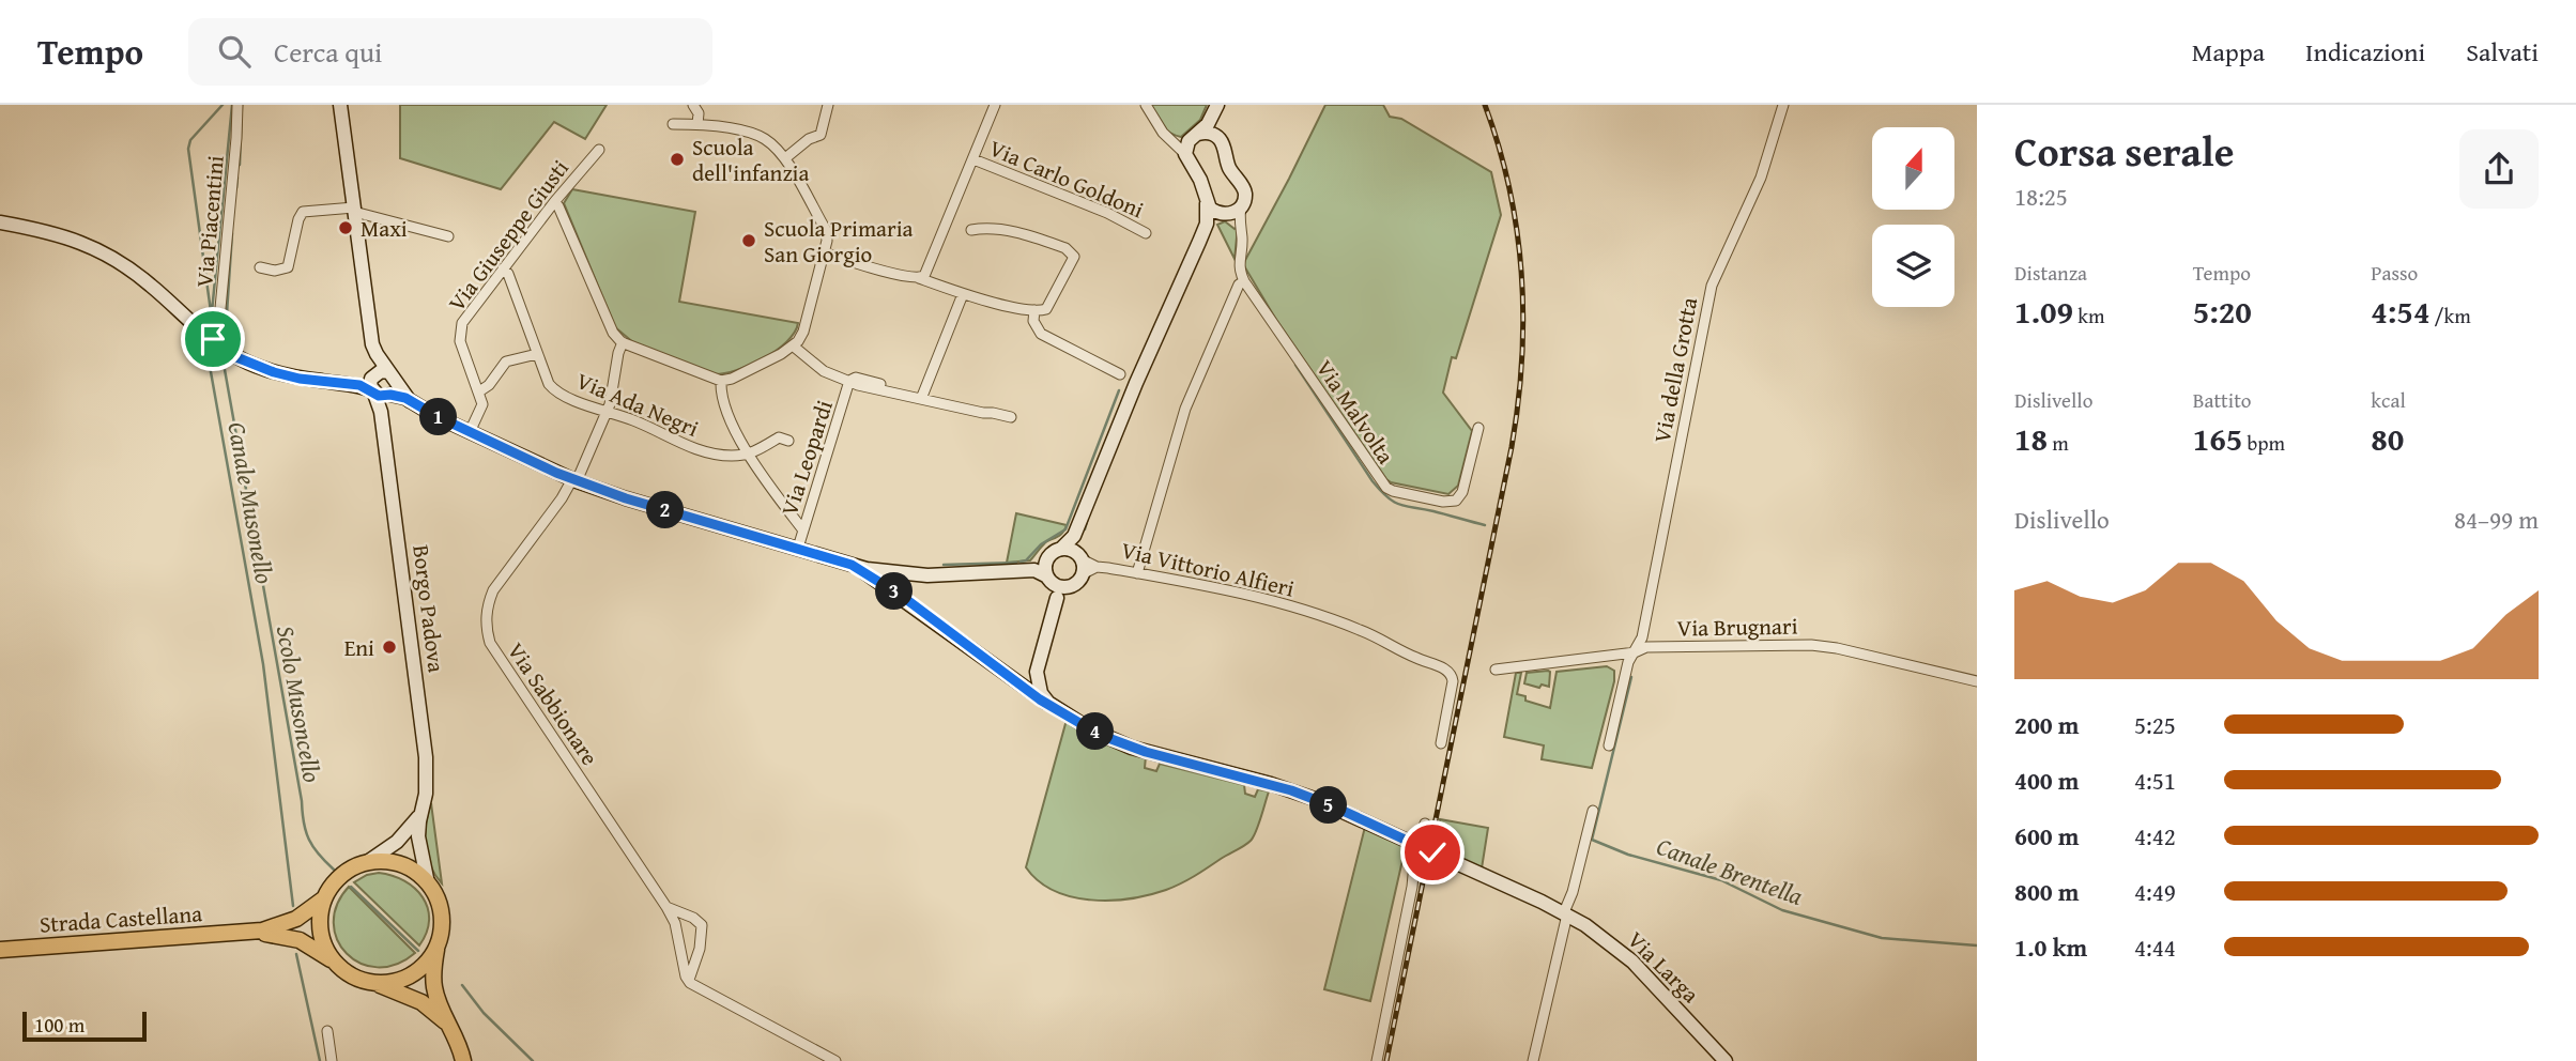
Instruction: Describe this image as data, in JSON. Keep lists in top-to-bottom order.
{
  "streets": {
    "main road": ["Strada Castellana"],
    "street": [
      "Via Carlo Goldoni",
      "Via Piacentini",
      "Via Giuseppe Giusti",
      "Via della Grotta",
      "Via Ada Negri",
      "Via Malvolta",
      "Via Leopardi",
      "Via Vittorio Alfieri",
      "Borgo Padova",
      "Via Brugnari",
      "Via Sabbionare",
      "Via Larga"
    ]
  },
  "crossings": [
    ["Via Giuseppe Giusti", "Via Ada Negri"],
    ["Via della Grotta", "Via Brugnari"],
    ["Via Ada Negri", "Via Sabbionare"],
    ["Borgo Padova", "Strada Castellana"]
  ],
  "water": ["Canale Musonello", "Scolo Musoncello", "Canale Brentella"],
  "places": [
    "Scuola dell'infanzia",
    "Maxi",
    "Scuola Primaria San Giorgio",
    "Eni"
  ],
  "scale_bar": "100 m",
  "north": "top",
  "page": {
    "header": "Tempo",
    "search": "Cerca qui",
    "nav": ["Mappa", "Indicazioni", "Salvati"],
    "heading": ["Corsa serale", "18:25"],
    "stats": [
      ["Distanza", "1.09 km"],
      ["Tempo", "5:20"],
      ["Passo", "4:54 /km"],
      ["Dislivello", "18 m"],
      ["Battito", "165 bpm"],
      ["kcal", "80"]
    ],
    "pins": [
      "1",
      "2",
      "3",
      "4",
      "5"
    ],
    "chart": ["Dislivello", "84–99 m"],
    "list": [
      {
        "name": "200 m",
        "note": "5:25"
      },
      {
        "name": "400 m",
        "note": "4:51"
      },
      {
        "name": "600 m",
        "note": "4:42"
      },
      {
        "name": "800 m",
        "note": "4:49"
      },
      {
        "name": "1.0 km",
        "note": "4:44"
      }
    ],
    "scale": "100 m"
  }
}
